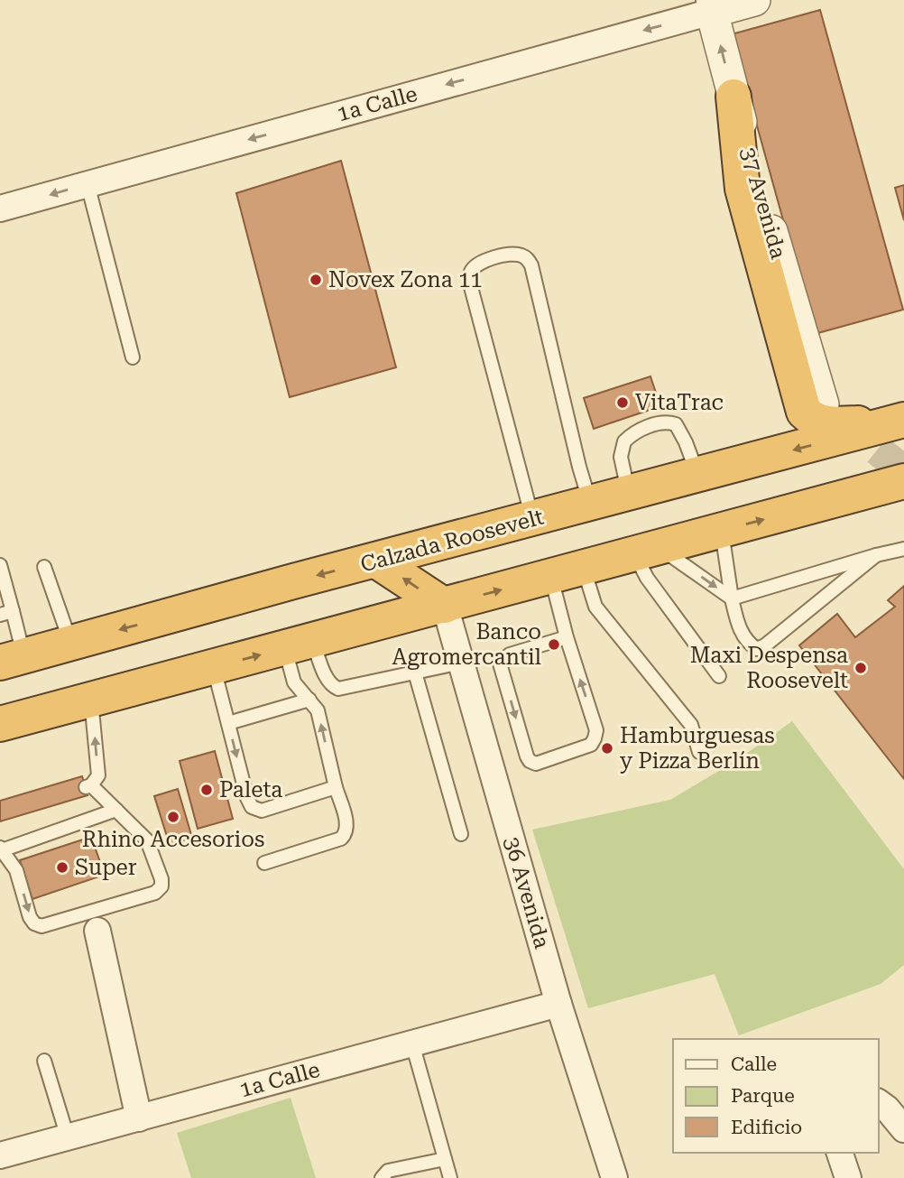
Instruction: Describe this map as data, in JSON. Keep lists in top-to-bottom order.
{
  "streets": {
    "highway": ["Calzada Roosevelt"],
    "street": ["1a Calle", "37 Avenida", "36 Avenida"]
  },
  "crossings": [
    ["1a Calle", "37 Avenida"],
    ["1a Calle", "36 Avenida"]
  ],
  "one_way": ["1a Calle"],
  "places": [
    "Novex Zona 11",
    "VitaTrac",
    "Banco Agromercantil",
    "Maxi Despensa Roosevelt",
    "Hamburguesas y Pizza Berlín",
    "Paleta",
    "Rhino Accesorios",
    "Super"
  ],
  "legend": ["Calle", "Parque", "Edificio"]
}
